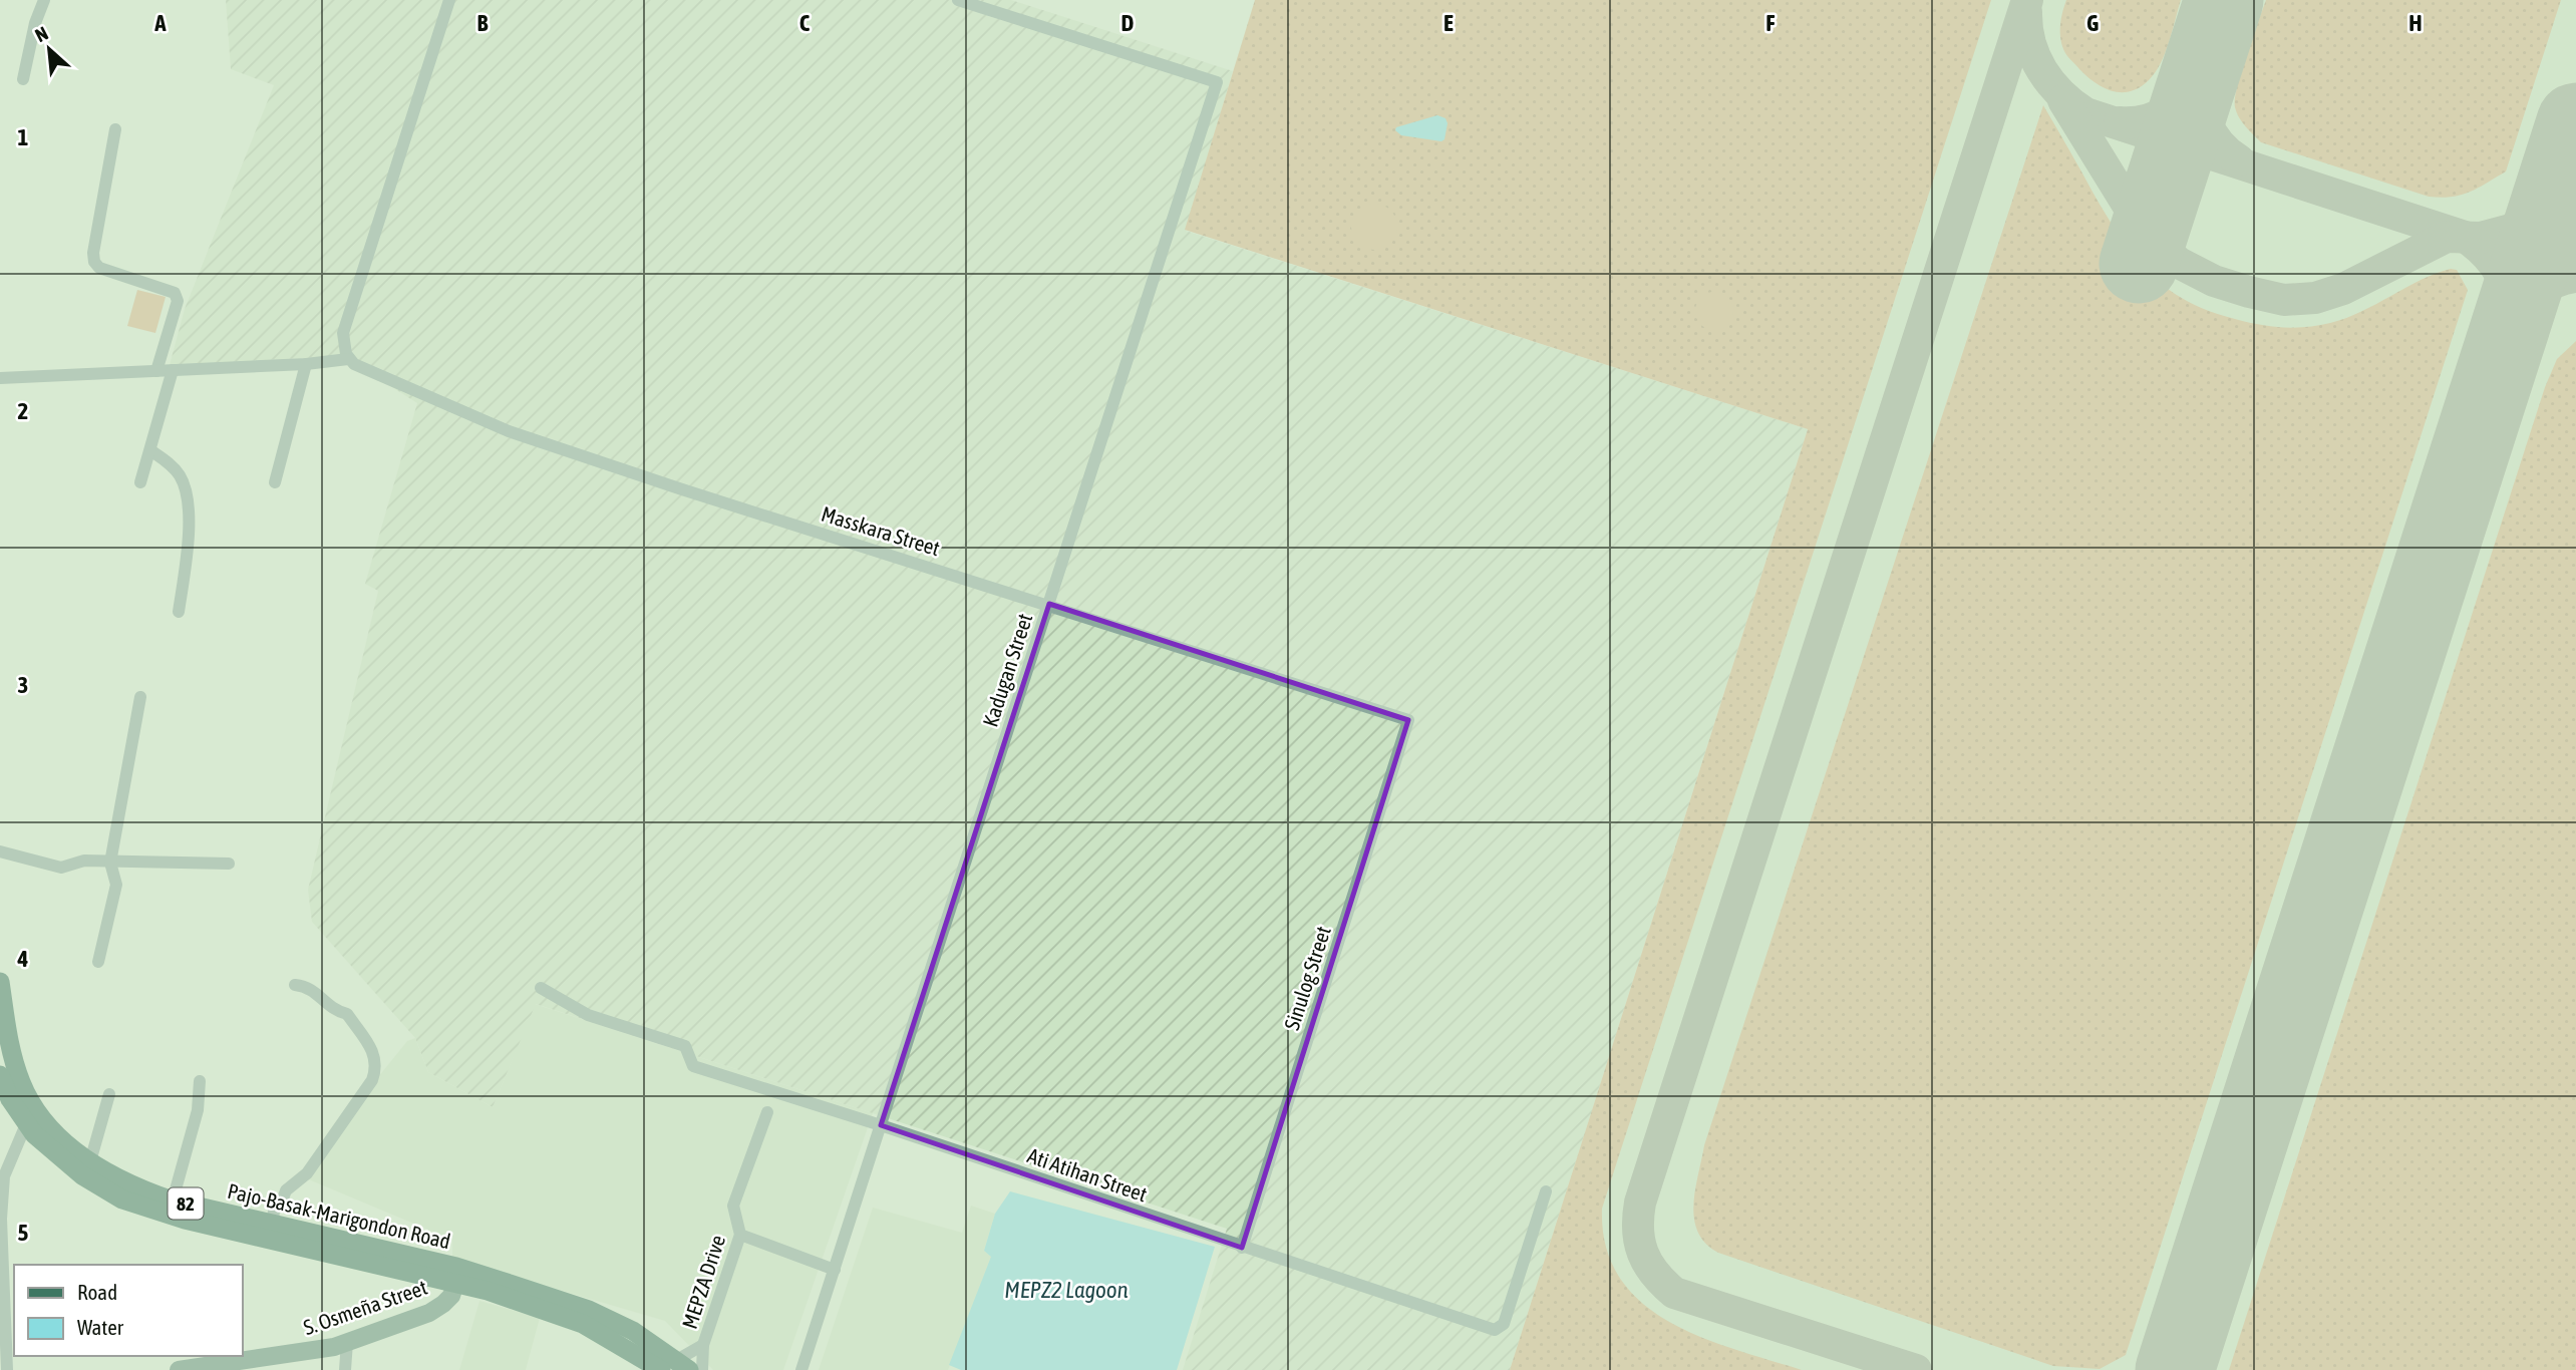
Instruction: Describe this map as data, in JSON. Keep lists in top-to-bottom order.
{
  "streets": {
    "main road": ["82", "Pajo-Basak-Marigondon Road"],
    "street": [
      "Masskara Street",
      "Kadugan Street",
      "Sinulog Street",
      "Ati Atihan Street",
      "MEPZA Drive",
      "S. Osmeña Street"
    ]
  },
  "crossings": [
    ["Masskara Street", "Kadugan Street"],
    ["Masskara Street", "Sinulog Street"],
    ["Kadugan Street", "Ati Atihan Street"],
    ["Sinulog Street", "Ati Atihan Street"],
    ["Pajo-Basak-Marigondon Road", "MEPZA Drive"],
    ["Pajo-Basak-Marigondon Road", "S. Osmeña Street"]
  ],
  "water": ["MEPZ2 Lagoon"],
  "legend": ["Road", "Water"],
  "north": "top left",
  "grid": {
    "columns": [
      "A",
      "B",
      "C",
      "D",
      "E",
      "F",
      "G",
      "H"
    ],
    "rows": [
      "1",
      "2",
      "3",
      "4",
      "5"
    ]
  }
}
